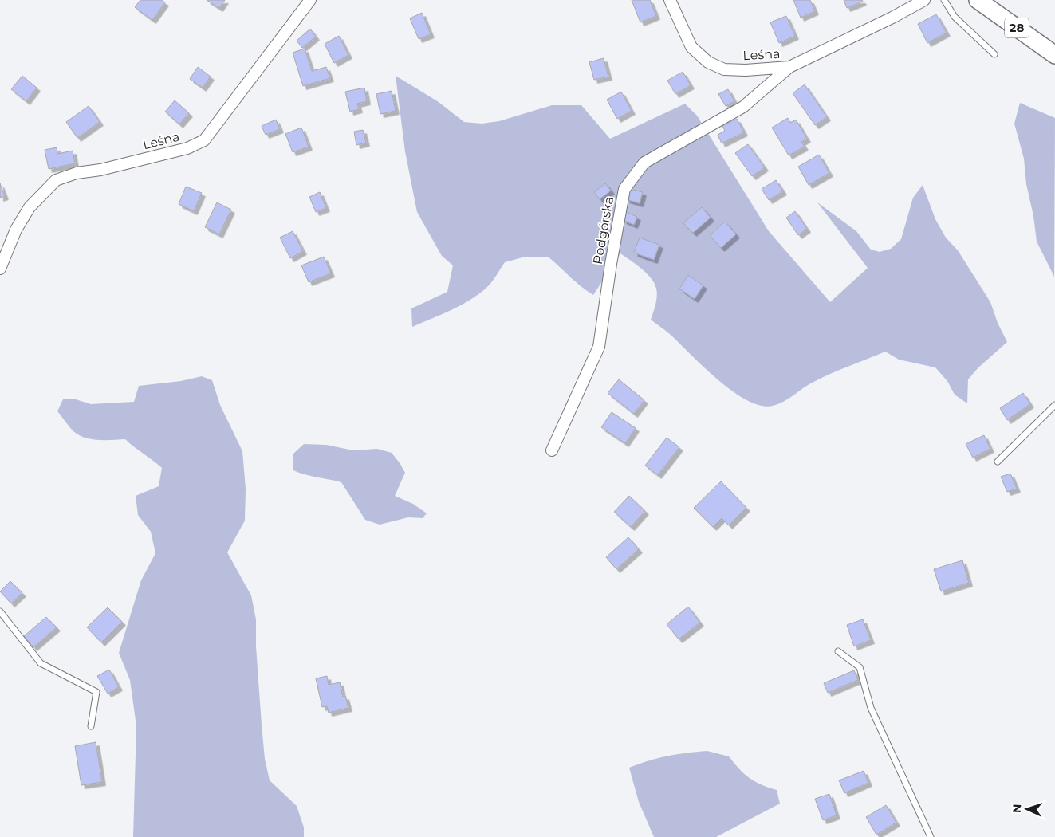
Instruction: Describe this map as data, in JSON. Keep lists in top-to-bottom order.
{
  "streets": {
    "main road": ["28"],
    "street": ["Leśna", "Podgórska"]
  },
  "crossings": [
    ["Leśna", "Podgórska"]
  ],
  "north": "left"
}
